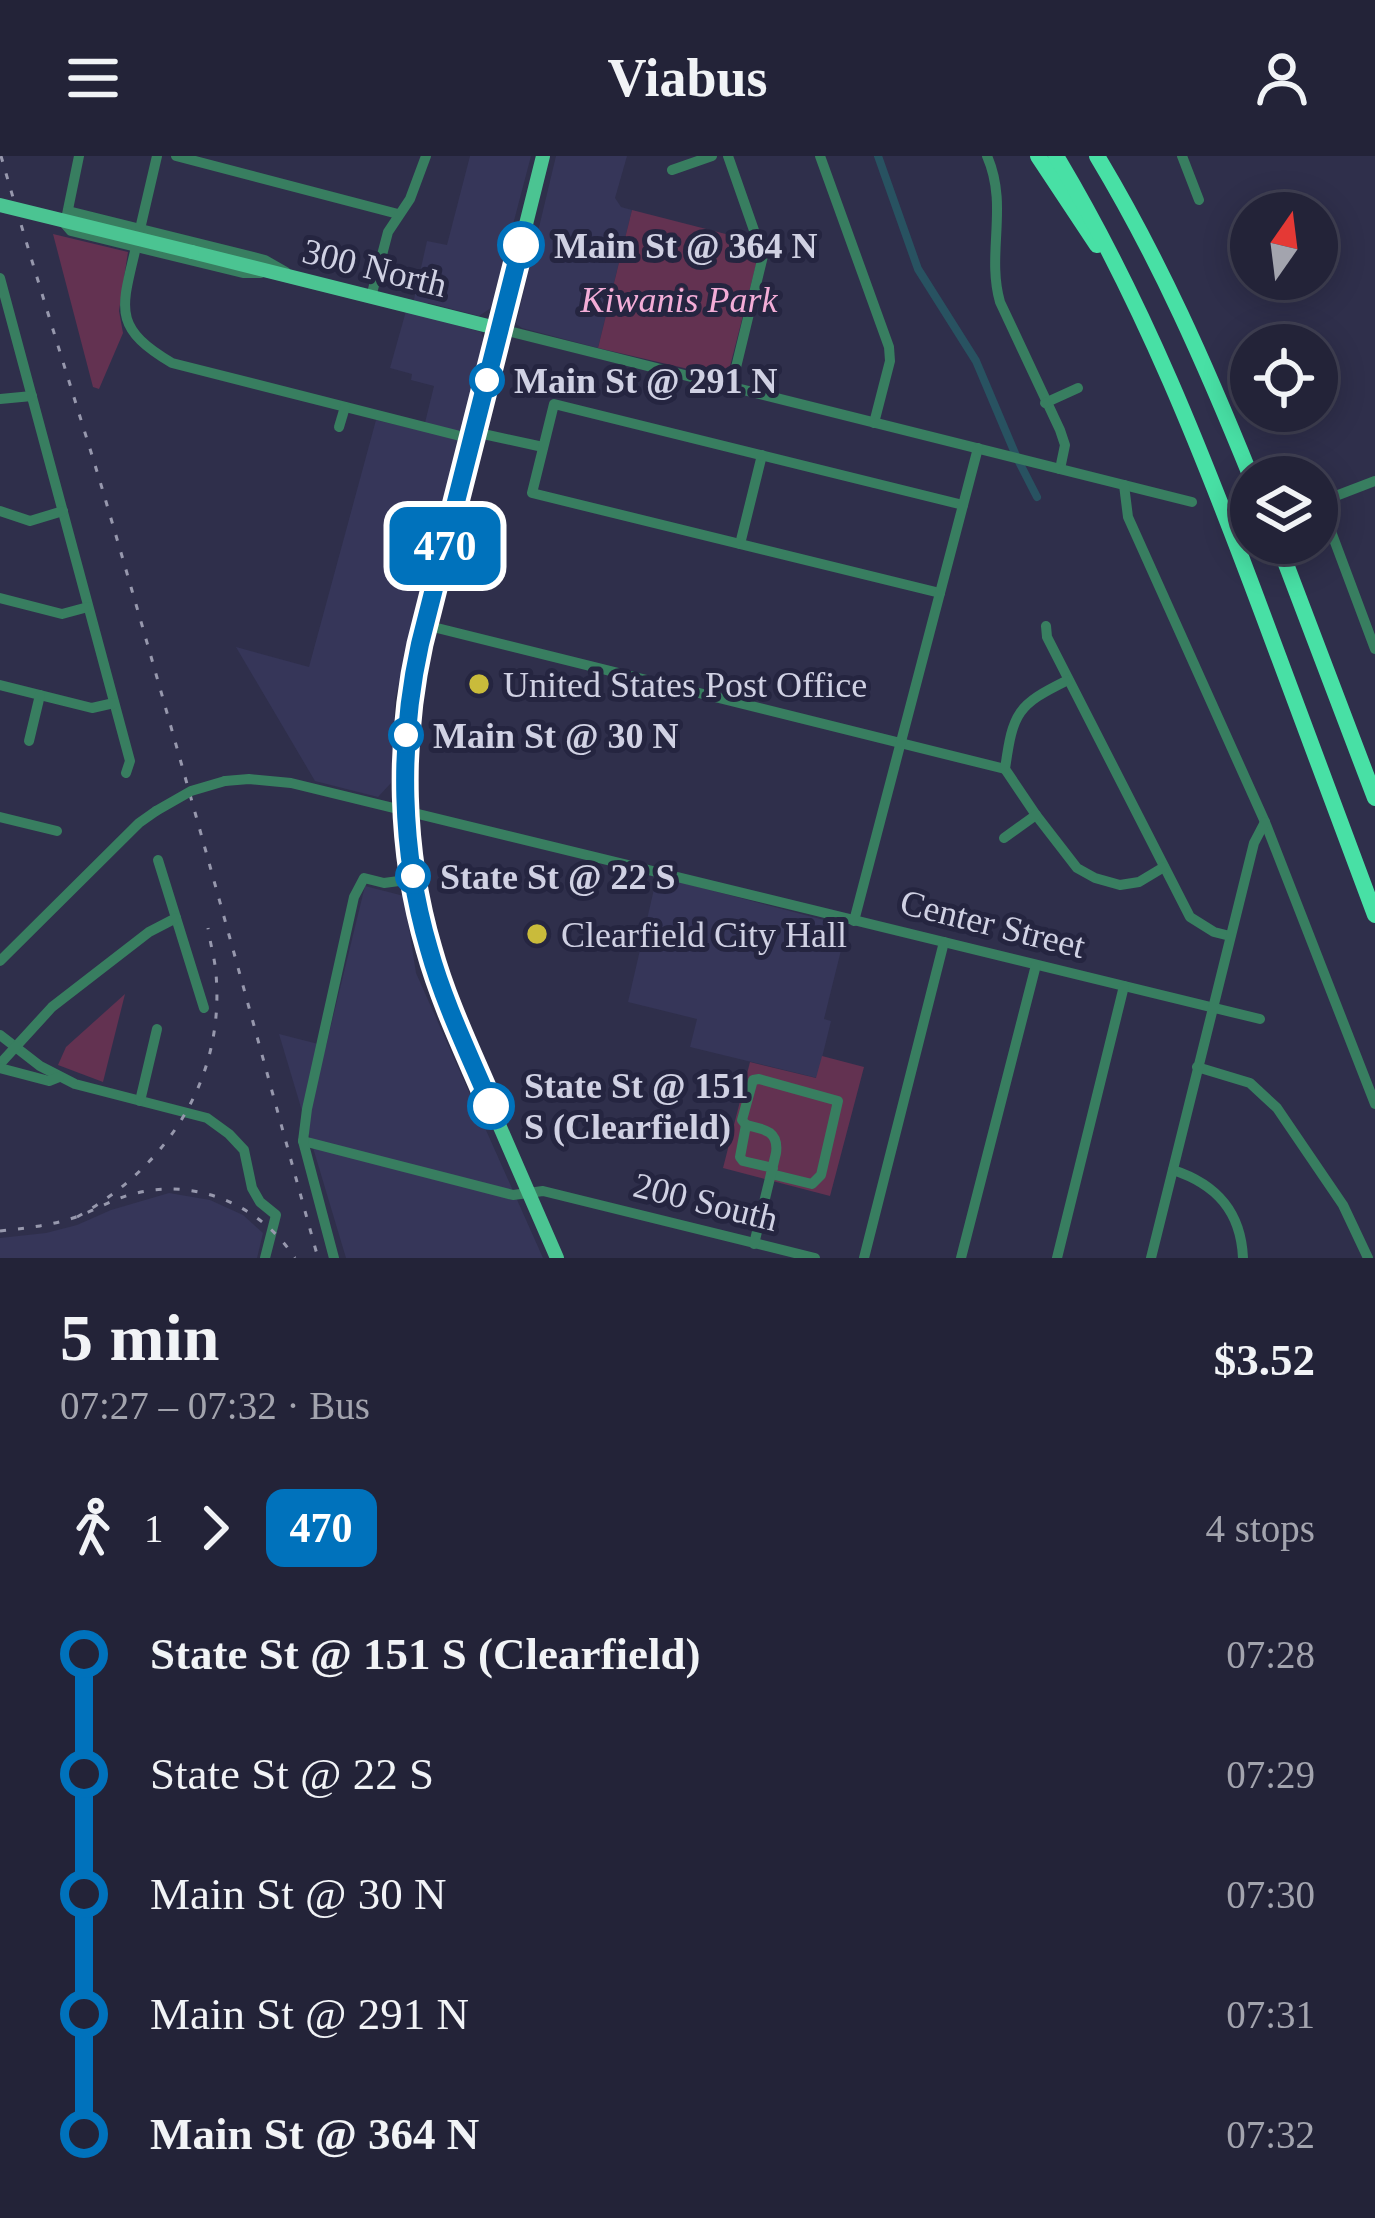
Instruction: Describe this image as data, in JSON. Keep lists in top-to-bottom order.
{
  "streets": {
    "main road": ["300 North"],
    "street": ["Center Street", "200 South"]
  },
  "parks": ["Kiwanis Park"],
  "places": [
    "Main St @ 364 N",
    "Main St @ 291 N",
    "United States Post Office",
    "Main St @ 30 N",
    "State St @ 22 S",
    "Clearfield City Hall",
    "State St @ 151 S (Clearfield)"
  ],
  "lines": ["bus line 470"],
  "north": "top",
  "page": {
    "header": "Viabus",
    "on_map": "470",
    "heading": ["5 min", "07:27 – 07:32 · Bus", "$3.52"],
    "legs": ["1", "470", "4 stops"],
    "list": [
      {
        "name": "State St @ 151 S (Clearfield)",
        "value": "07:28"
      },
      {
        "name": "State St @ 22 S",
        "value": "07:29"
      },
      {
        "name": "Main St @ 30 N",
        "value": "07:30"
      },
      {
        "name": "Main St @ 291 N",
        "value": "07:31"
      },
      {
        "name": "Main St @ 364 N",
        "value": "07:32"
      }
    ]
  }
}
